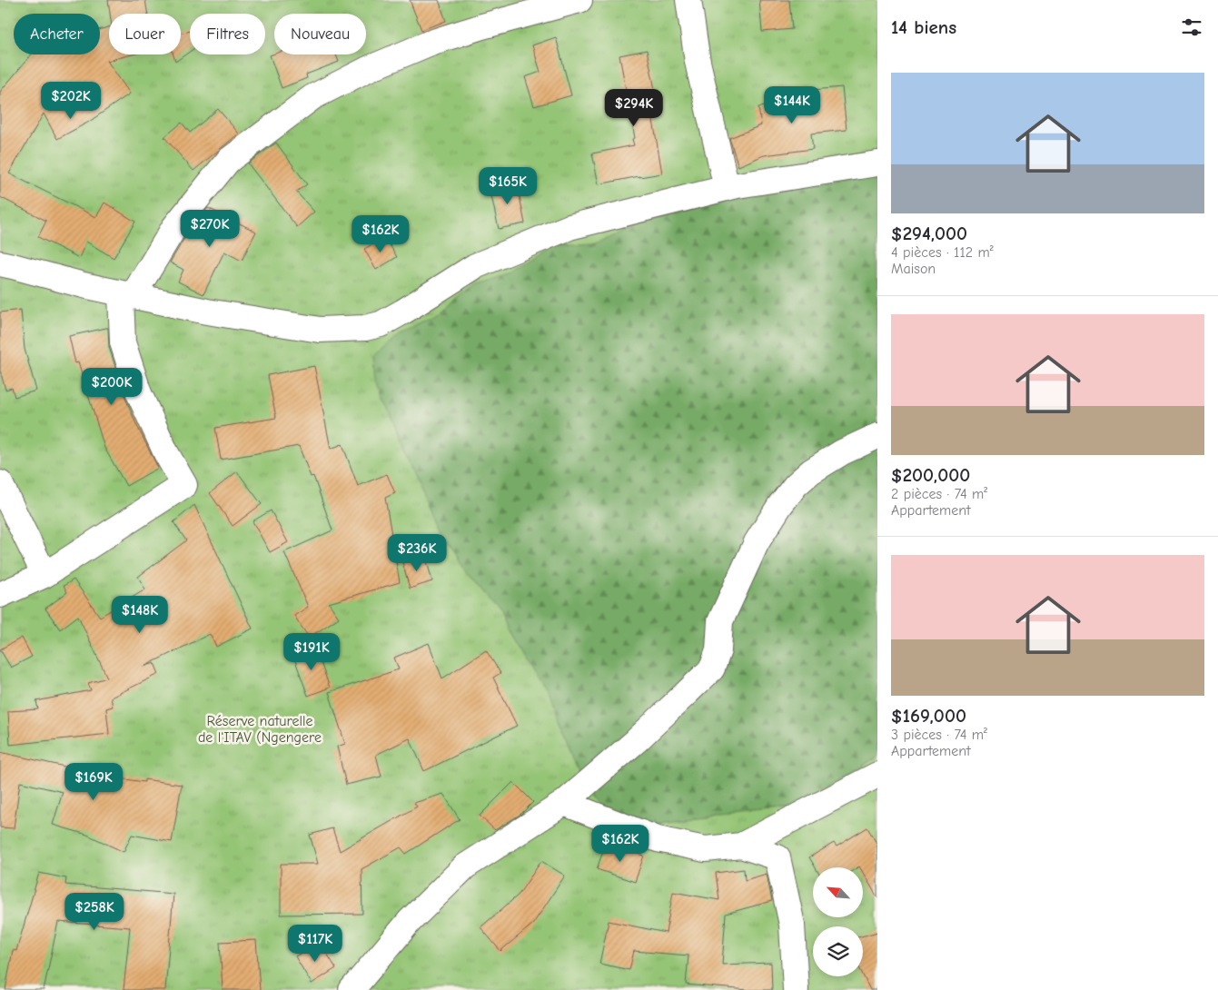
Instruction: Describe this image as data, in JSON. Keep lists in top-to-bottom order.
{
  "parks": ["Réserve naturelle de l'ITAV (Ngengere"],
  "north": "top left",
  "page": {
    "heading": "14 biens",
    "chip": [
      "Acheter",
      "Louer",
      "Filtres",
      "Nouveau"
    ],
    "list": [
      {
        "name": "$294,000",
        "note": "4 pièces · 112 m² · Maison"
      },
      {
        "name": "$200,000",
        "note": "2 pièces · 74 m² · Appartement"
      },
      {
        "name": "$169,000",
        "note": "3 pièces · 74 m² · Appartement"
      }
    ],
    "price": [
      "$202K",
      "$144K",
      "$294K",
      "$165K",
      "$270K",
      "$162K",
      "$200K",
      "$236K",
      "$148K",
      "$191K",
      "$169K",
      "$162K",
      "$258K",
      "$117K"
    ]
  }
}
